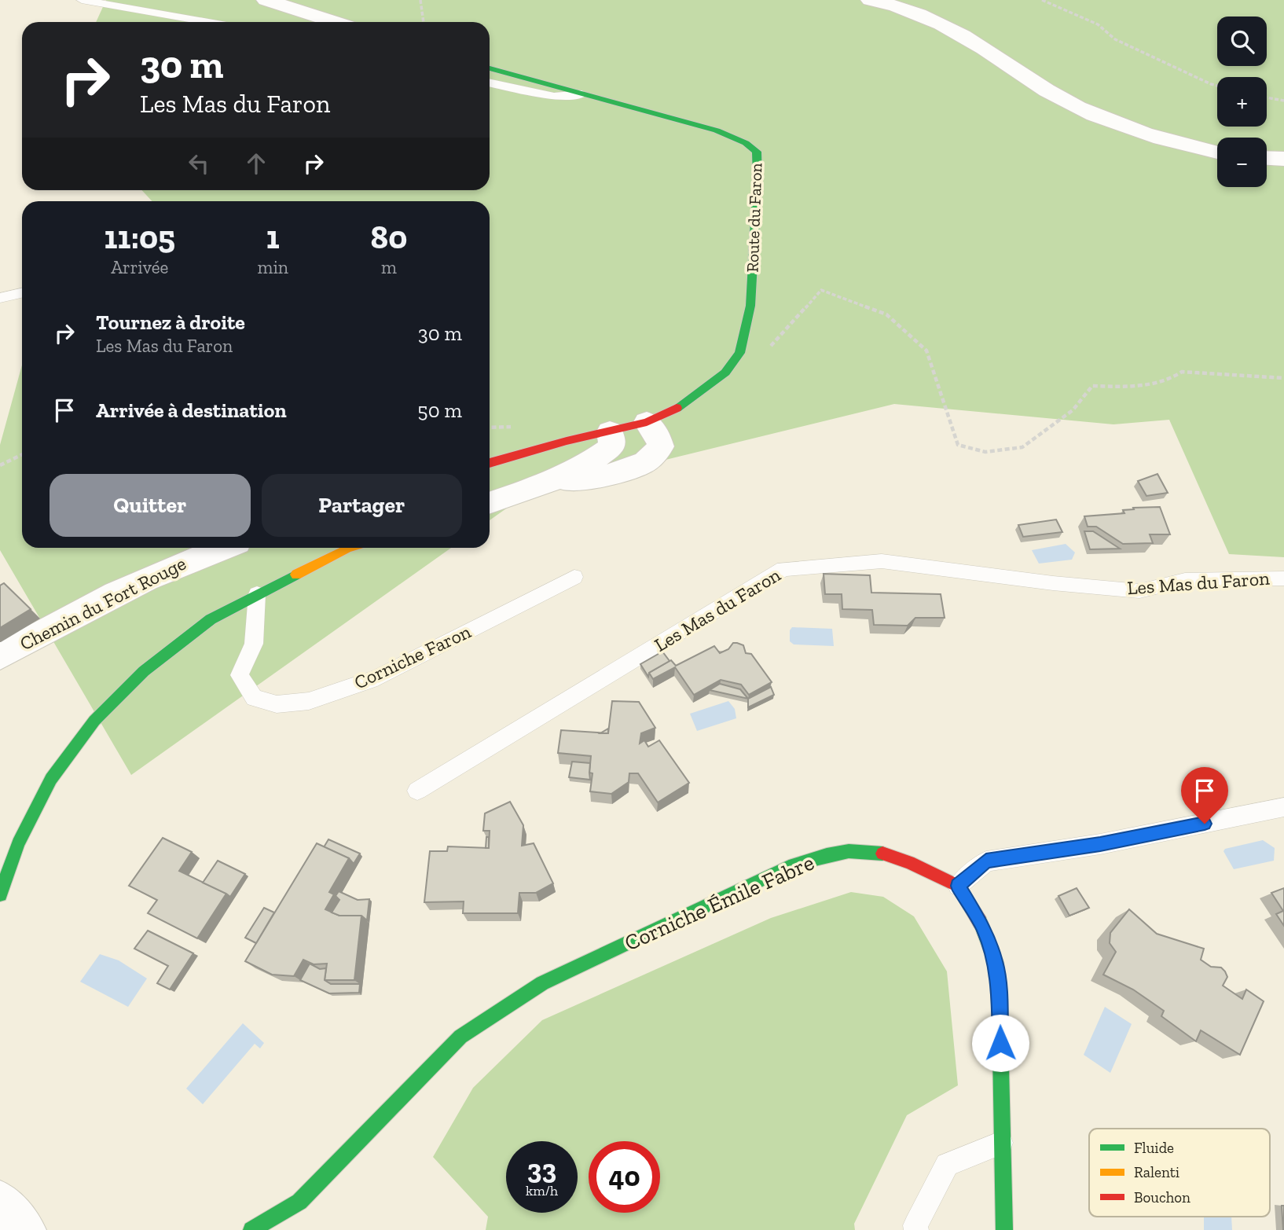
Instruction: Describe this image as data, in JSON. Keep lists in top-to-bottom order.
{
  "streets": {
    "street": ["Route du Faron", "Chemin du Fort Rouge", "Corniche Émile Fabre"],
    "lane": ["Les Mas du Faron", "Corniche Faron"]
  },
  "legend": ["Fluide", "Ralenti", "Bouchon"],
  "page": {
    "map_buttons": ["+", "−"],
    "turn": ["30 m", "Les Mas du Faron"],
    "eta": [
      "11:05",
      "Arrivée",
      "1",
      "min",
      "80",
      "m"
    ],
    "list": [
      {
        "name": "Tournez à droite",
        "note": "Les Mas du Faron",
        "value": "30 m"
      },
      {
        "name": "Arrivée à destination",
        "value": "50 m"
      }
    ],
    "buttons": ["Quitter", "Partager"],
    "speed": "33 km/h",
    "limit": "40"
  }
}
